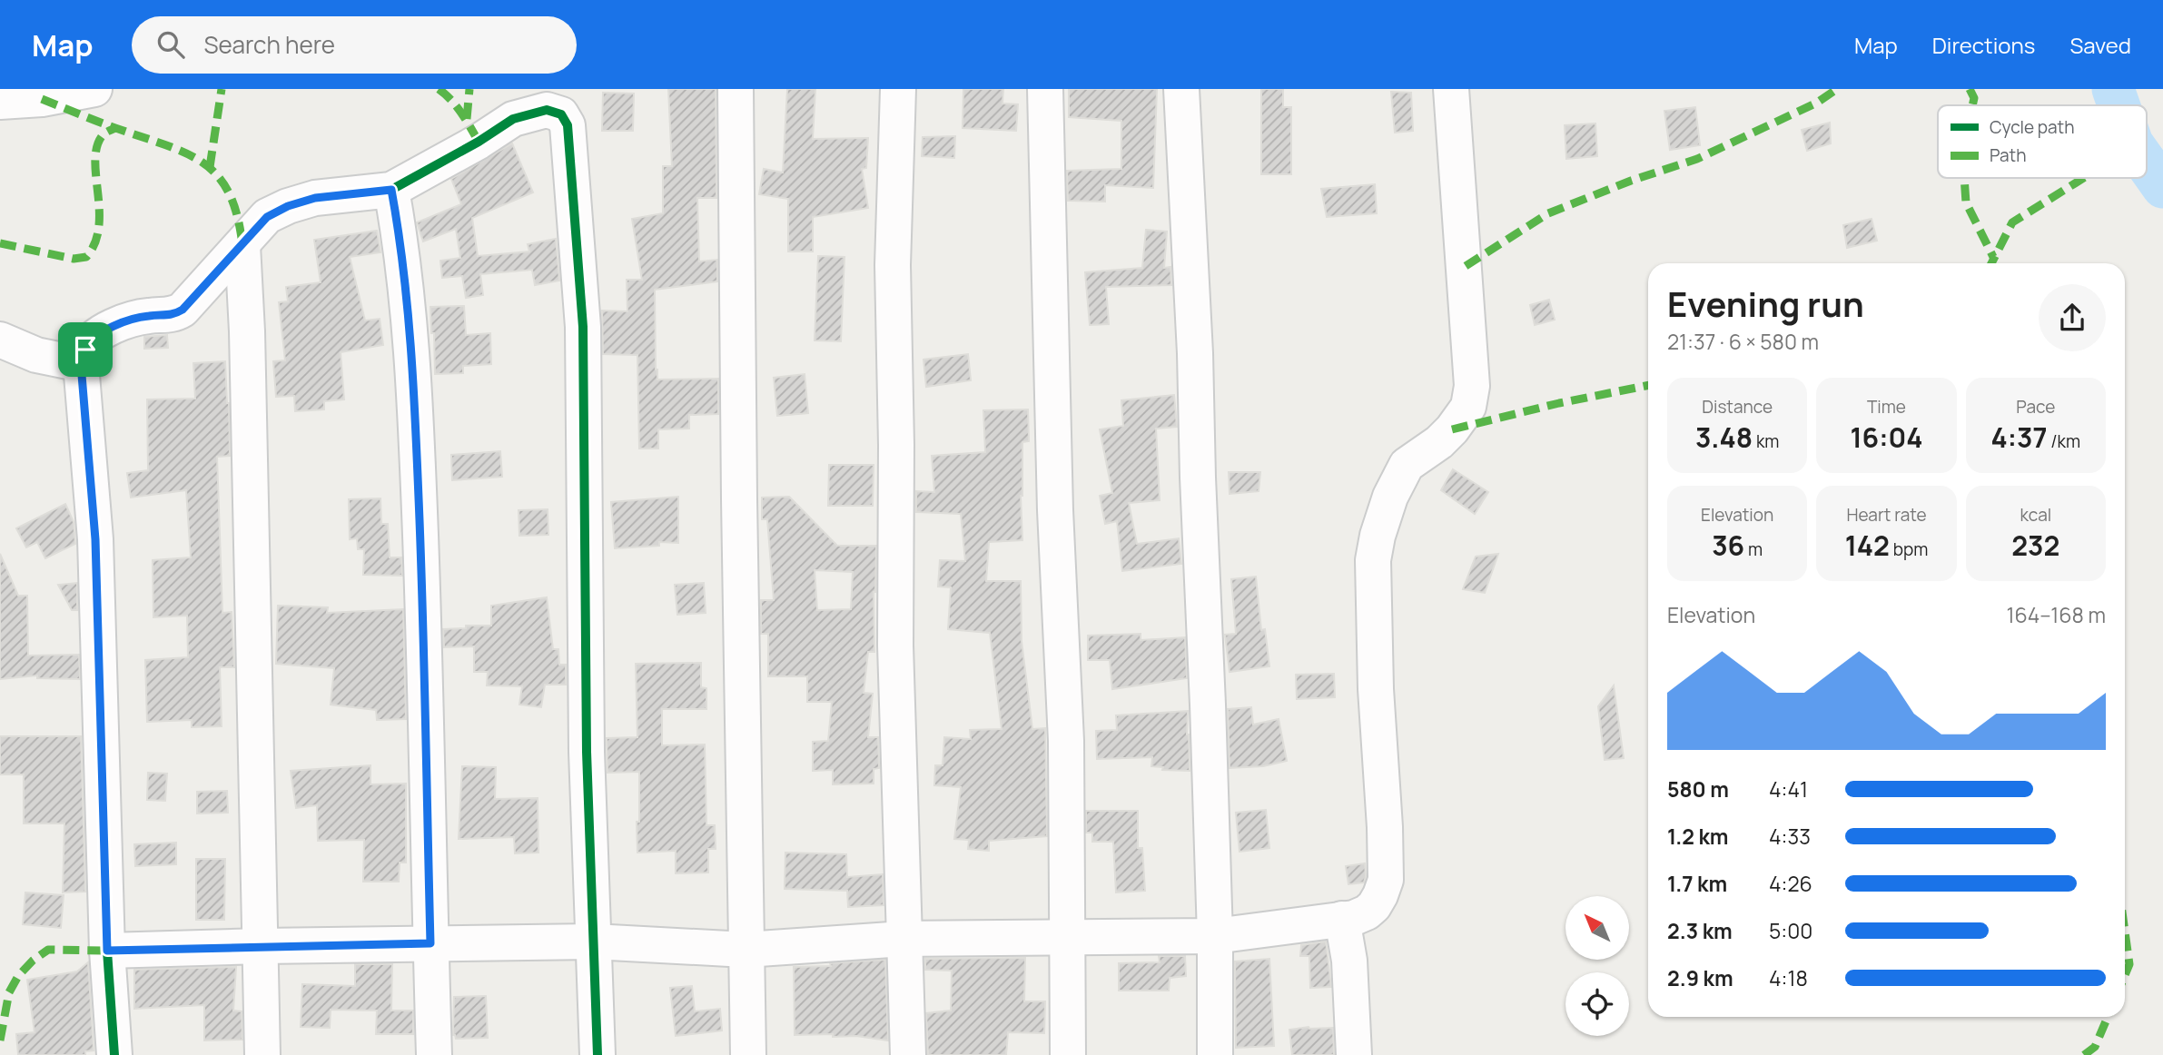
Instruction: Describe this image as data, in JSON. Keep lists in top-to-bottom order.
{
  "legend": ["Cycle path", "Path"],
  "north": "top left",
  "page": {
    "header": "Map",
    "search": "Search here",
    "nav": ["Map", "Directions", "Saved"],
    "heading": ["Evening run", "21:37 · 6 × 580 m"],
    "stats": [
      ["Distance", "3.48 km"],
      ["Time", "16:04"],
      ["Pace", "4:37 /km"],
      ["Elevation", "36 m"],
      ["Heart rate", "142 bpm"],
      ["kcal", "232"]
    ],
    "chart": ["Elevation", "164–168 m"],
    "list": [
      {
        "name": "580 m",
        "note": "4:41"
      },
      {
        "name": "1.2 km",
        "note": "4:33"
      },
      {
        "name": "1.7 km",
        "note": "4:26"
      },
      {
        "name": "2.3 km",
        "note": "5:00"
      },
      {
        "name": "2.9 km",
        "note": "4:18"
      }
    ]
  }
}
